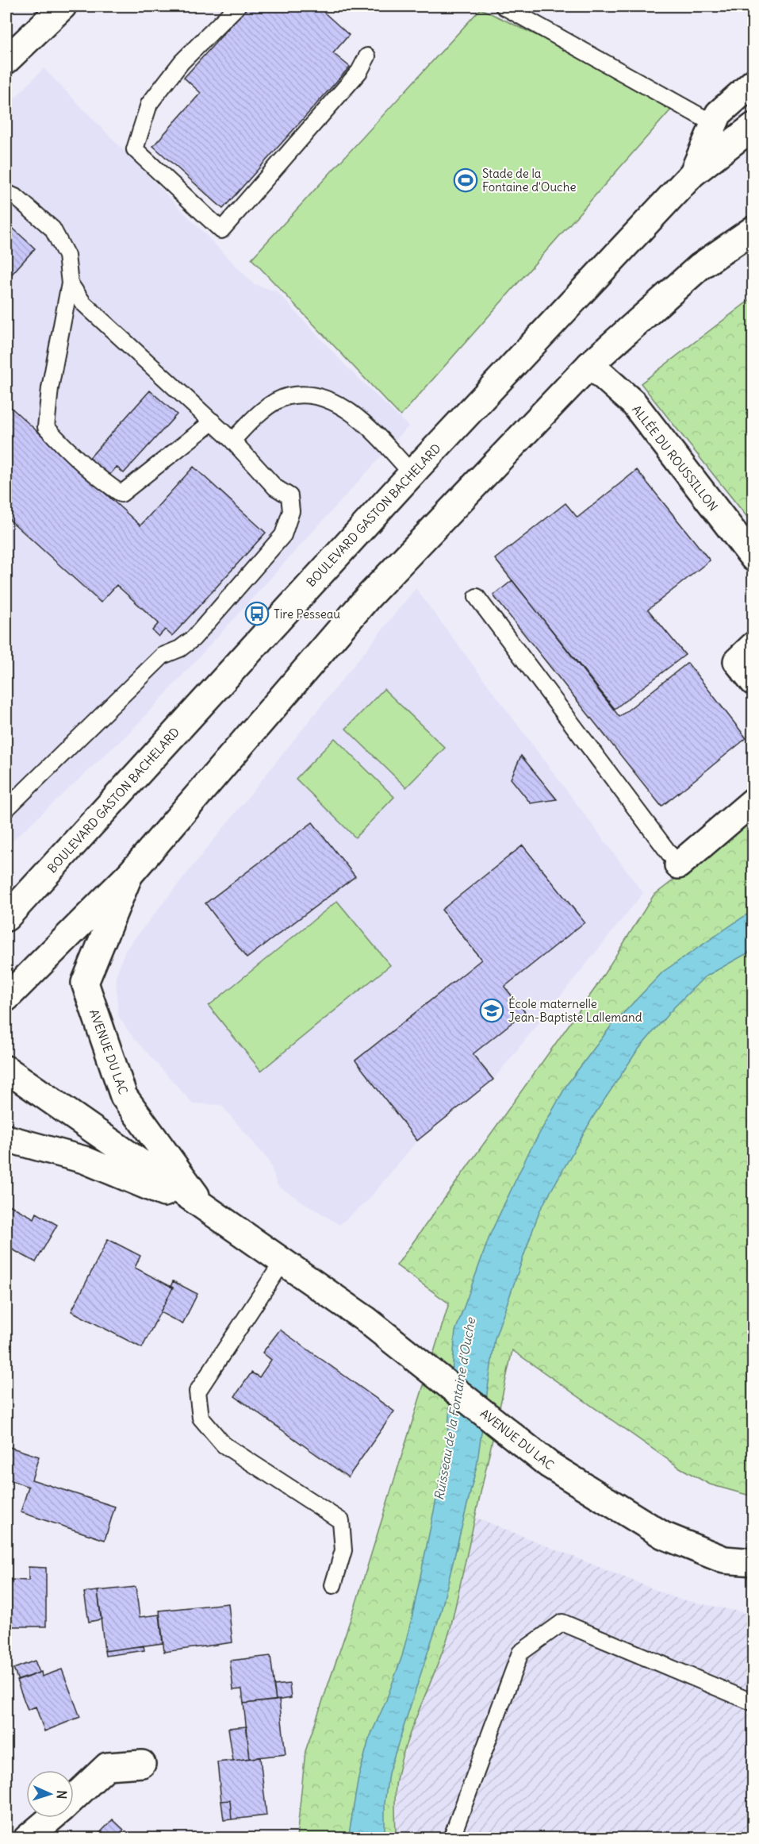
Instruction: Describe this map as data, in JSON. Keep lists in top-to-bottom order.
{
  "streets": {
    "main road": ["ALLÉE DU ROUSSILLON", "BOULEVARD GASTON BACHELARD", "AVENUE DU LAC"]
  },
  "water": ["Ruisseau de la Fontaine d'Ouche"],
  "places": {
    "sports": ["Stade de la Fontaine d'Ouche"],
    "bus stop": ["Tire Pesseau"],
    "school or university": ["École maternelle Jean-Baptiste Lallemand"]
  },
  "north": "right"
}
